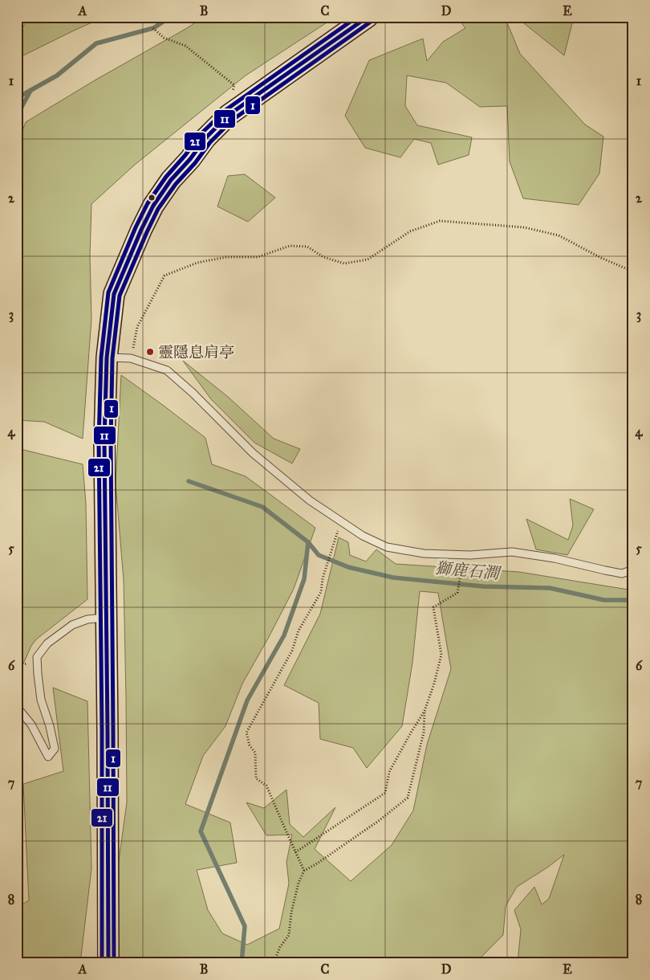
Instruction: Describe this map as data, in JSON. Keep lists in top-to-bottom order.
{
  "water": ["獅鹿石澗"],
  "places": ["靈隱息肩亭"],
  "lines": ["transit line 11", "transit line 21", "transit line 1"],
  "grid": {
    "columns": [
      "A",
      "B",
      "C",
      "D",
      "E"
    ],
    "rows": [
      "1",
      "2",
      "3",
      "4",
      "5",
      "6",
      "7",
      "8"
    ]
  }
}
